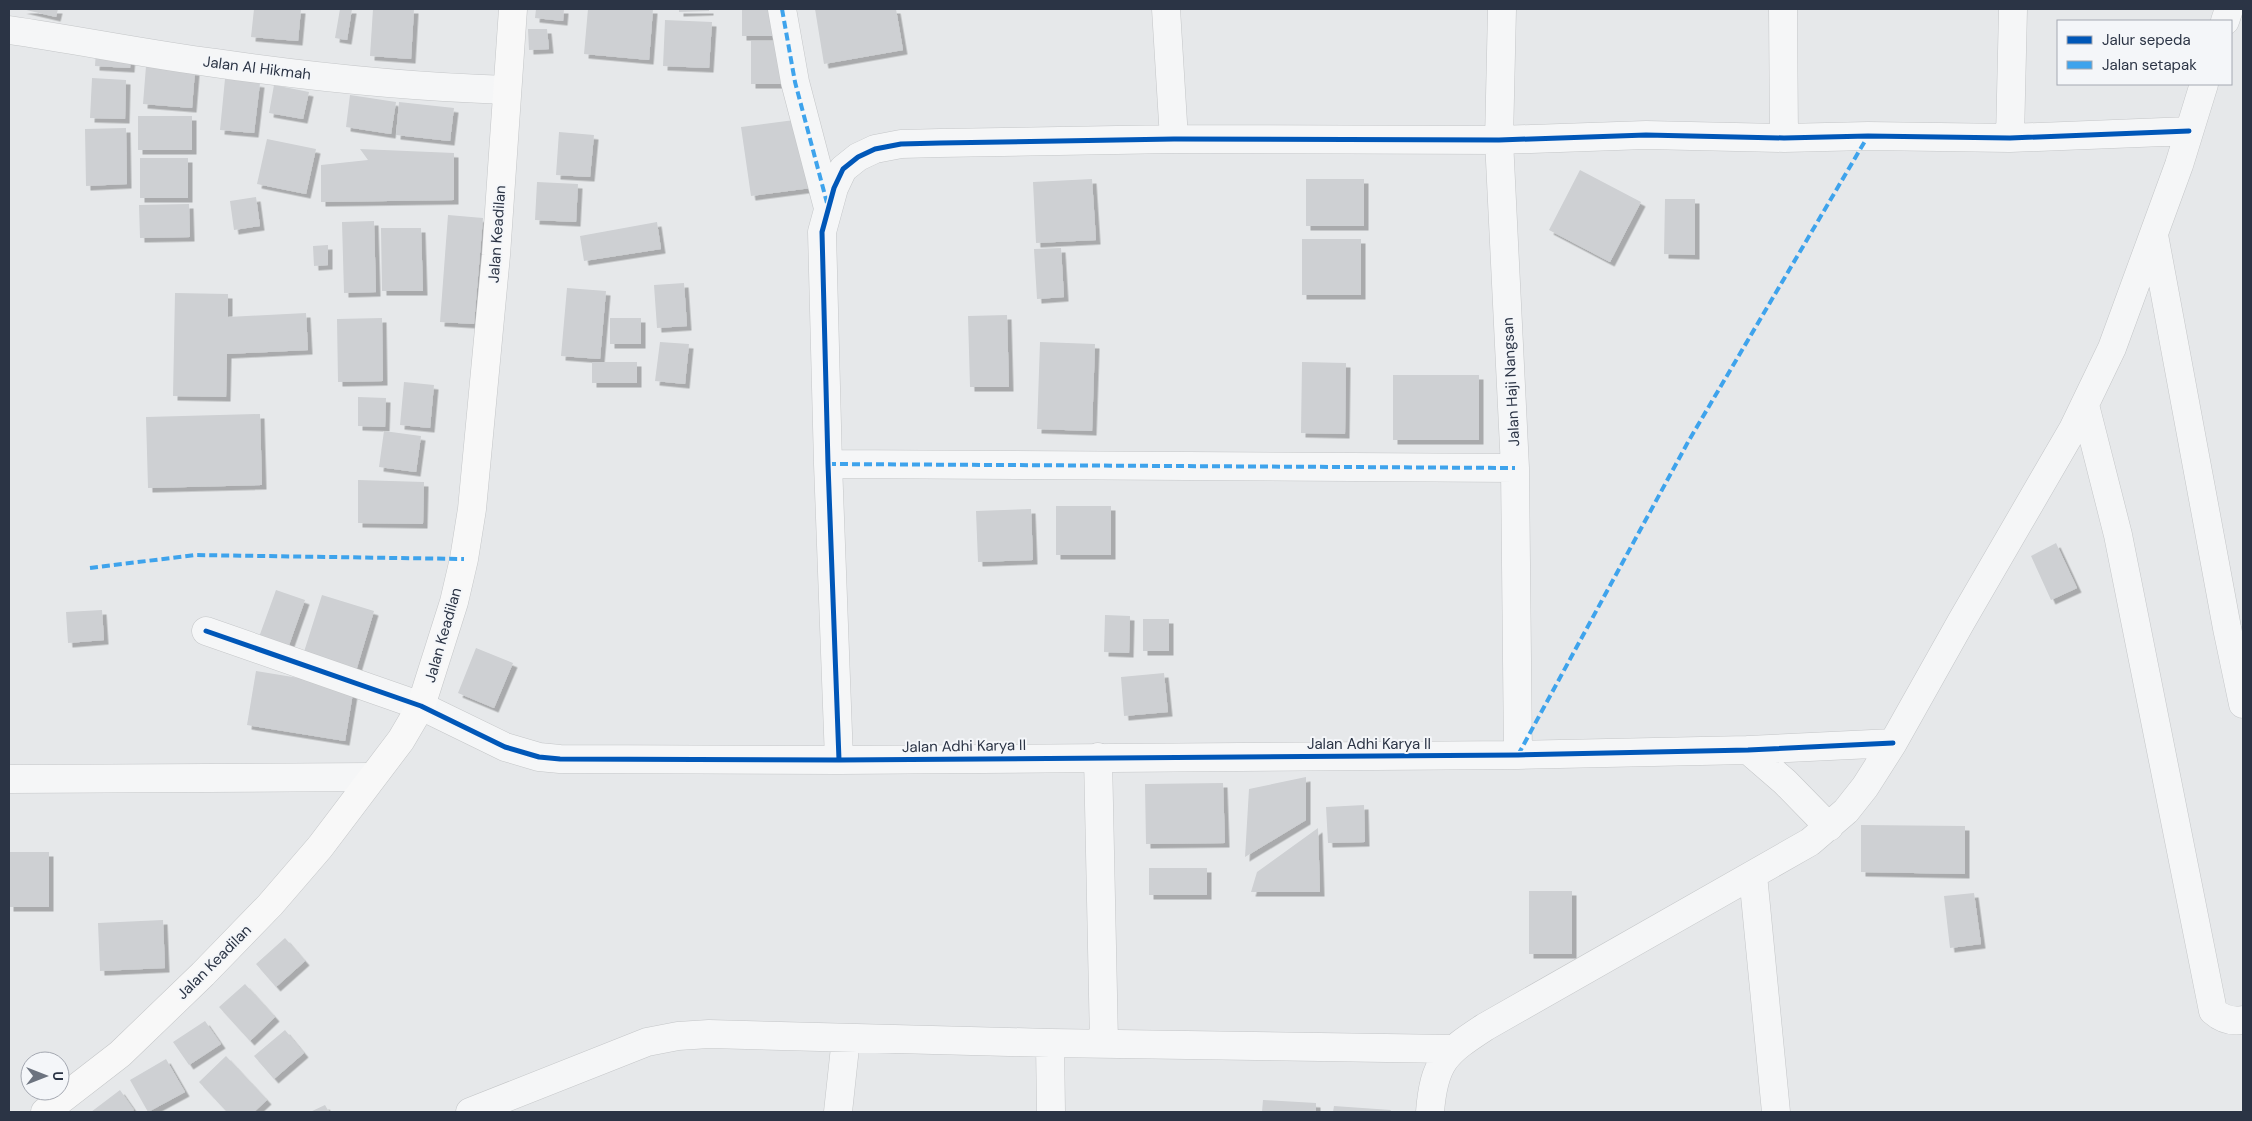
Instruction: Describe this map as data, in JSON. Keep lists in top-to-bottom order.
{
  "streets": {
    "main road": ["Jalan Keadilan"],
    "street": ["Jalan Al Hikmah", "Jalan Haji Nangsan", "Jalan Adhi Karya II"]
  },
  "crossings": [
    ["Jalan Al Hikmah", "Jalan Keadilan"],
    ["Jalan Keadilan", "Jalan Adhi Karya II"],
    ["Jalan Haji Nangsan", "Jalan Adhi Karya II"]
  ],
  "legend": ["Jalur sepeda", "Jalan setapak"],
  "north": "right"
}
